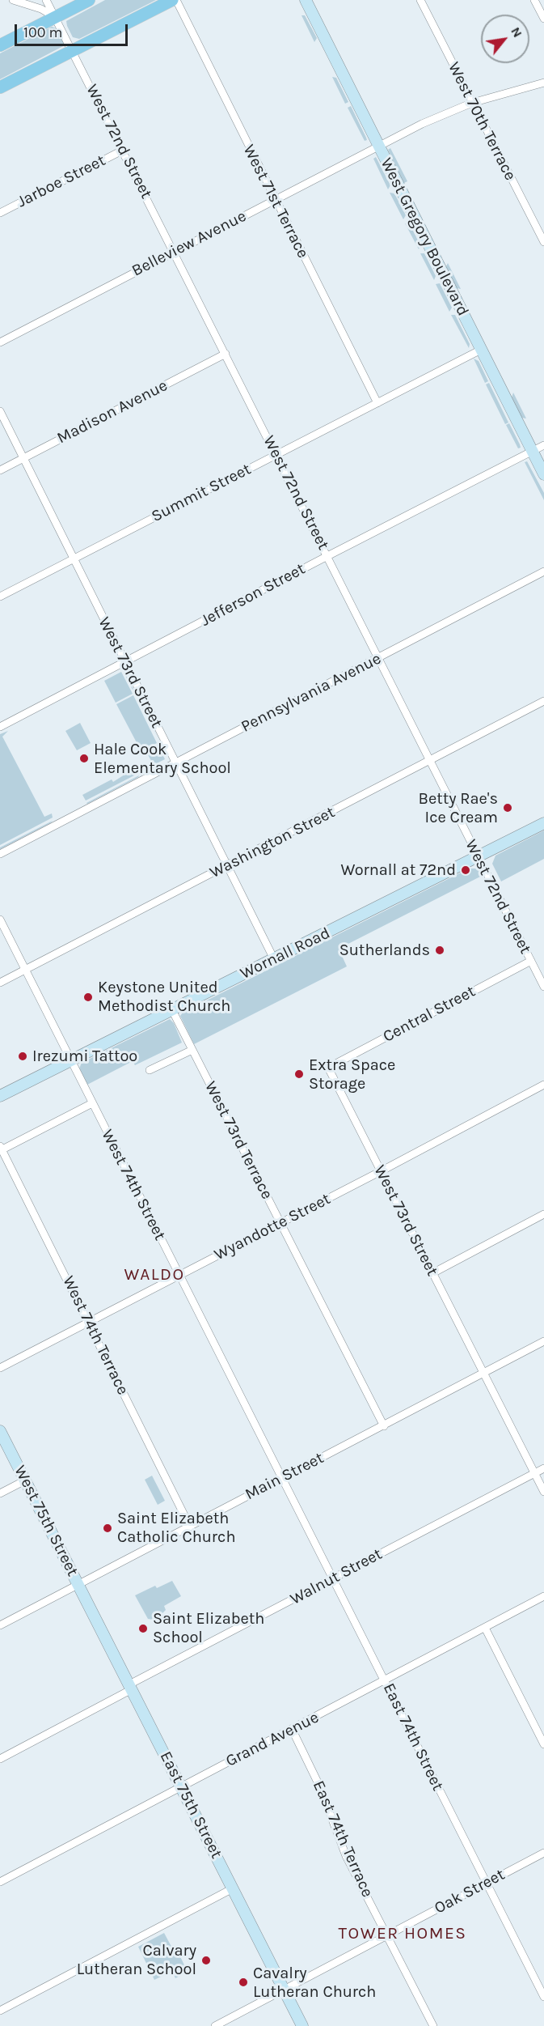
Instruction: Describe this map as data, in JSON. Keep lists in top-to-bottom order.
{
  "streets": {
    "main road": [
      "West Gregory Boulevard",
      "Wornall Road",
      "West 75th Street",
      "East 75th Street"
    ],
    "street": [
      "West 70th Terrace",
      "West 72nd Street",
      "Jarboe Street",
      "West 71st Terrace",
      "Belleview Avenue",
      "Madison Avenue",
      "Summit Street",
      "Jefferson Street",
      "West 73rd Street",
      "Pennsylvania Avenue",
      "Washington Street",
      "Central Street",
      "West 73rd Terrace",
      "West 74th Street",
      "Wyandotte Street",
      "West 74th Terrace",
      "Main Street",
      "Walnut Street",
      "East 74th Street",
      "Grand Avenue",
      "East 74th Terrace",
      "Oak Street"
    ]
  },
  "crossings": [
    ["West 70th Terrace", "Belleview Avenue"],
    ["West 72nd Street", "Jarboe Street"],
    ["West 72nd Street", "Belleview Avenue"],
    ["West 72nd Street", "Madison Avenue"],
    ["West 72nd Street", "Summit Street"],
    ["West 72nd Street", "Jefferson Street"],
    ["West 72nd Street", "Pennsylvania Avenue"],
    ["West 72nd Street", "Washington Street"],
    ["West 72nd Street", "Wornall Road"],
    ["West 72nd Street", "Central Street"],
    ["West 71st Terrace", "Belleview Avenue"],
    ["West 71st Terrace", "Summit Street"],
    ["West Gregory Boulevard", "Belleview Avenue"],
    ["West Gregory Boulevard", "Summit Street"],
    ["West Gregory Boulevard", "Jefferson Street"],
    ["Madison Avenue", "West 73rd Street"],
    ["Summit Street", "West 73rd Street"],
    ["Jefferson Street", "West 73rd Street"],
    ["West 73rd Street", "Pennsylvania Avenue"],
    ["West 73rd Street", "Washington Street"],
    ["West 73rd Street", "Wornall Road"],
    ["West 73rd Street", "Central Street"],
    ["West 73rd Street", "Wyandotte Street"],
    ["West 73rd Street", "Main Street"],
    ["West 73rd Street", "Walnut Street"],
    ["Washington Street", "West 74th Street"],
    ["Wornall Road", "West 73rd Terrace"],
    ["Wornall Road", "West 74th Street"],
    ["West 73rd Terrace", "Wyandotte Street"],
    ["West 73rd Terrace", "Main Street"],
    ["West 74th Street", "Wyandotte Street"],
    ["West 74th Street", "Main Street"],
    ["West 74th Street", "East 74th Street"],
    ["Wyandotte Street", "West 74th Terrace"],
    ["West 74th Terrace", "Main Street"],
    ["Main Street", "West 75th Street"],
    ["Main Street", "East 74th Street"],
    ["Main Street", "East 75th Street"],
    ["West 75th Street", "East 75th Street"],
    ["Walnut Street", "East 74th Street"],
    ["Walnut Street", "East 75th Street"],
    ["East 74th Street", "Grand Avenue"],
    ["East 74th Street", "Oak Street"],
    ["Grand Avenue", "East 75th Street"],
    ["Grand Avenue", "East 74th Terrace"],
    ["East 75th Street", "Oak Street"],
    ["East 74th Terrace", "Oak Street"]
  ],
  "districts": ["WALDO", "TOWER HOMES"],
  "places": [
    "Hale Cook Elementary School",
    "Betty Rae's Ice Cream",
    "Wornall at 72nd",
    "Sutherlands",
    "Keystone United Methodist Church",
    "Irezumi Tattoo",
    "Extra Space Storage",
    "Saint Elizabeth Catholic Church",
    "Saint Elizabeth School",
    "Calvary Lutheran School",
    "Cavalry Lutheran Church"
  ],
  "scale_bar": "100 m",
  "north": "top right"
}
